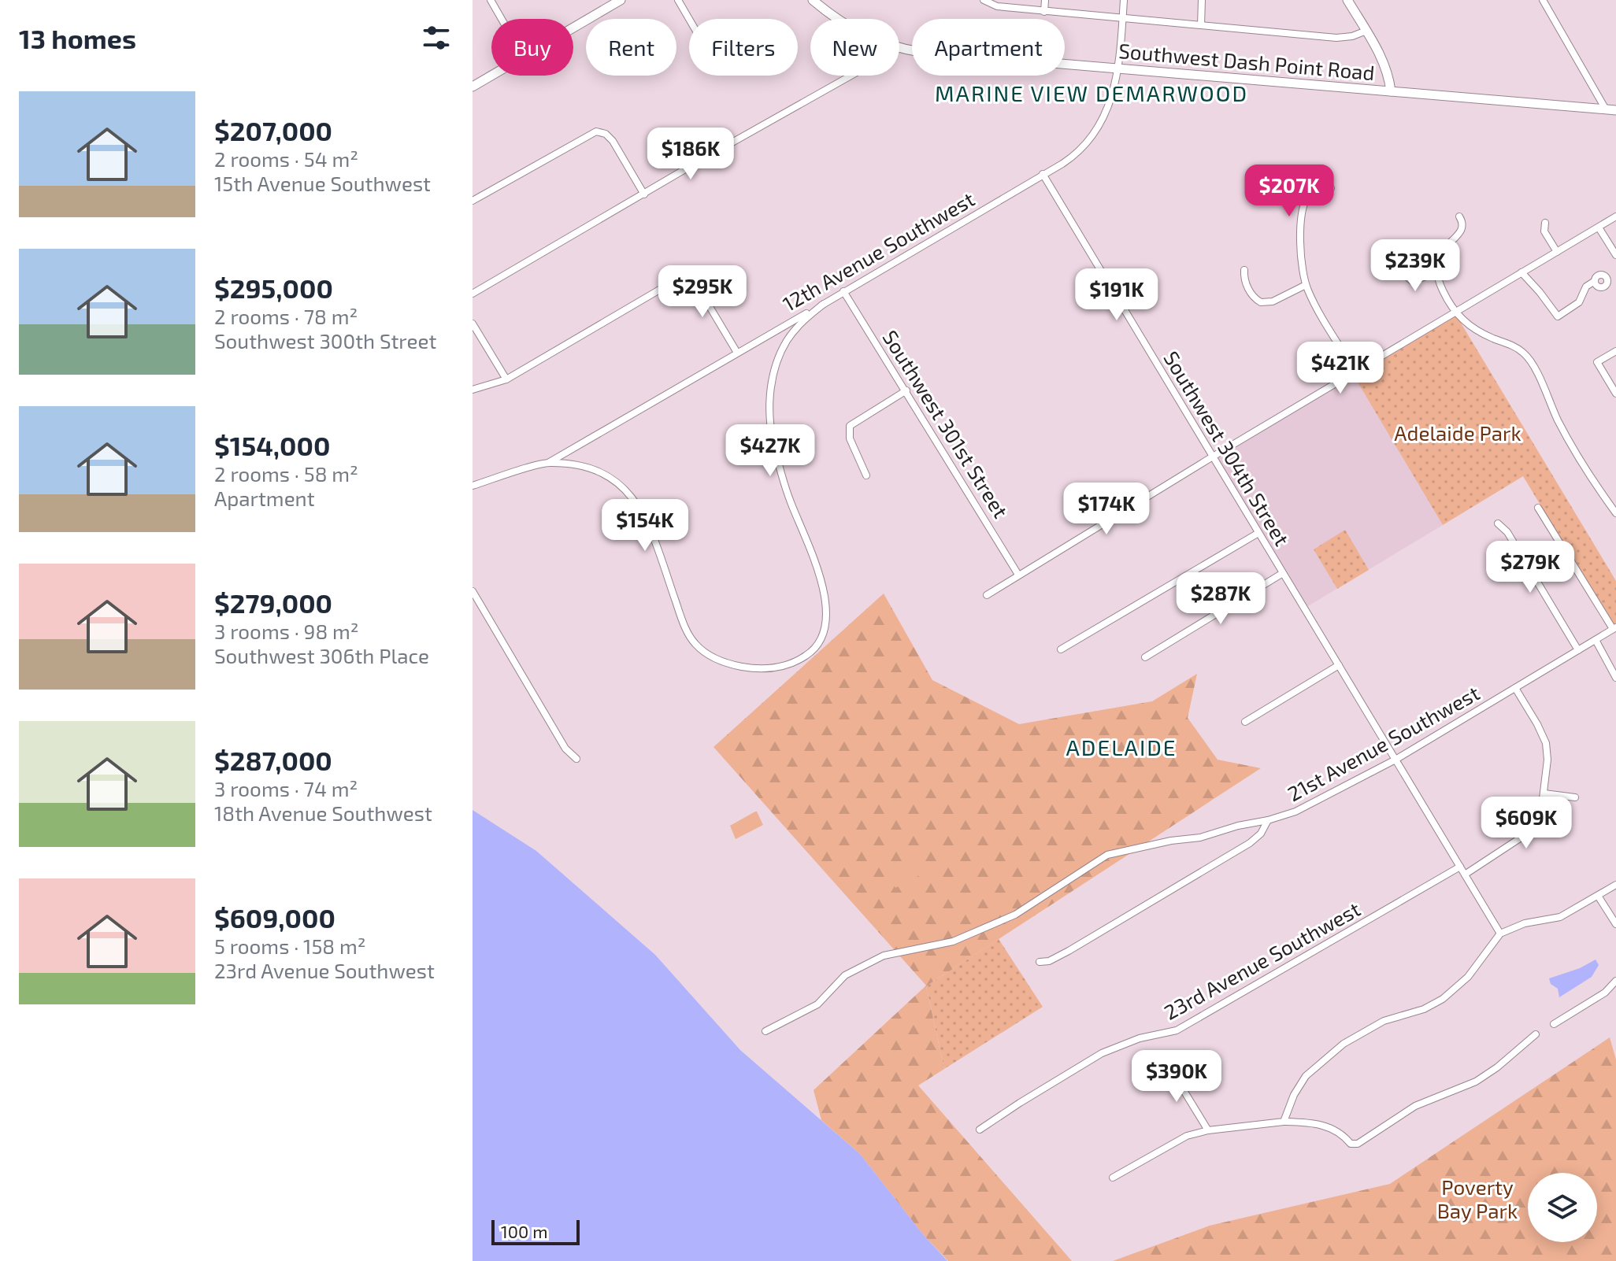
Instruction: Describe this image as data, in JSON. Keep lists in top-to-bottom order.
{
  "streets": {
    "main road": ["Southwest Dash Point Road"],
    "street": [
      "12th Avenue Southwest",
      "Southwest 301st Street",
      "Southwest 304th Street",
      "21st Avenue Southwest",
      "23rd Avenue Southwest"
    ]
  },
  "crossings": [
    ["Southwest Dash Point Road", "12th Avenue Southwest"],
    ["12th Avenue Southwest", "Southwest 301st Street"],
    ["12th Avenue Southwest", "Southwest 304th Street"],
    ["Southwest 304th Street", "21st Avenue Southwest"],
    ["Southwest 304th Street", "23rd Avenue Southwest"]
  ],
  "districts": ["MARINE VIEW DEMARWOOD", "ADELAIDE"],
  "parks": ["Adelaide Park", "Poverty Bay Park"],
  "scale_bar": "100 m",
  "page": {
    "heading": "13 homes",
    "chip": [
      "Buy",
      "Rent",
      "Filters",
      "New",
      "Apartment"
    ],
    "list": [
      {
        "name": "$207,000",
        "note": "2 rooms · 54 m² · 15th Avenue Southwest"
      },
      {
        "name": "$295,000",
        "note": "2 rooms · 78 m² · Southwest 300th Street"
      },
      {
        "name": "$154,000",
        "note": "2 rooms · 58 m² · Apartment"
      },
      {
        "name": "$279,000",
        "note": "3 rooms · 98 m² · Southwest 306th Place"
      },
      {
        "name": "$287,000",
        "note": "3 rooms · 74 m² · 18th Avenue Southwest"
      },
      {
        "name": "$609,000",
        "note": "5 rooms · 158 m² · 23rd Avenue Southwest"
      }
    ],
    "price": [
      "$186K",
      "$207K",
      "$239K",
      "$295K",
      "$191K",
      "$421K",
      "$427K",
      "$174K",
      "$154K",
      "$279K",
      "$287K",
      "$609K",
      "$390K"
    ],
    "scale": "100 m"
  }
}
